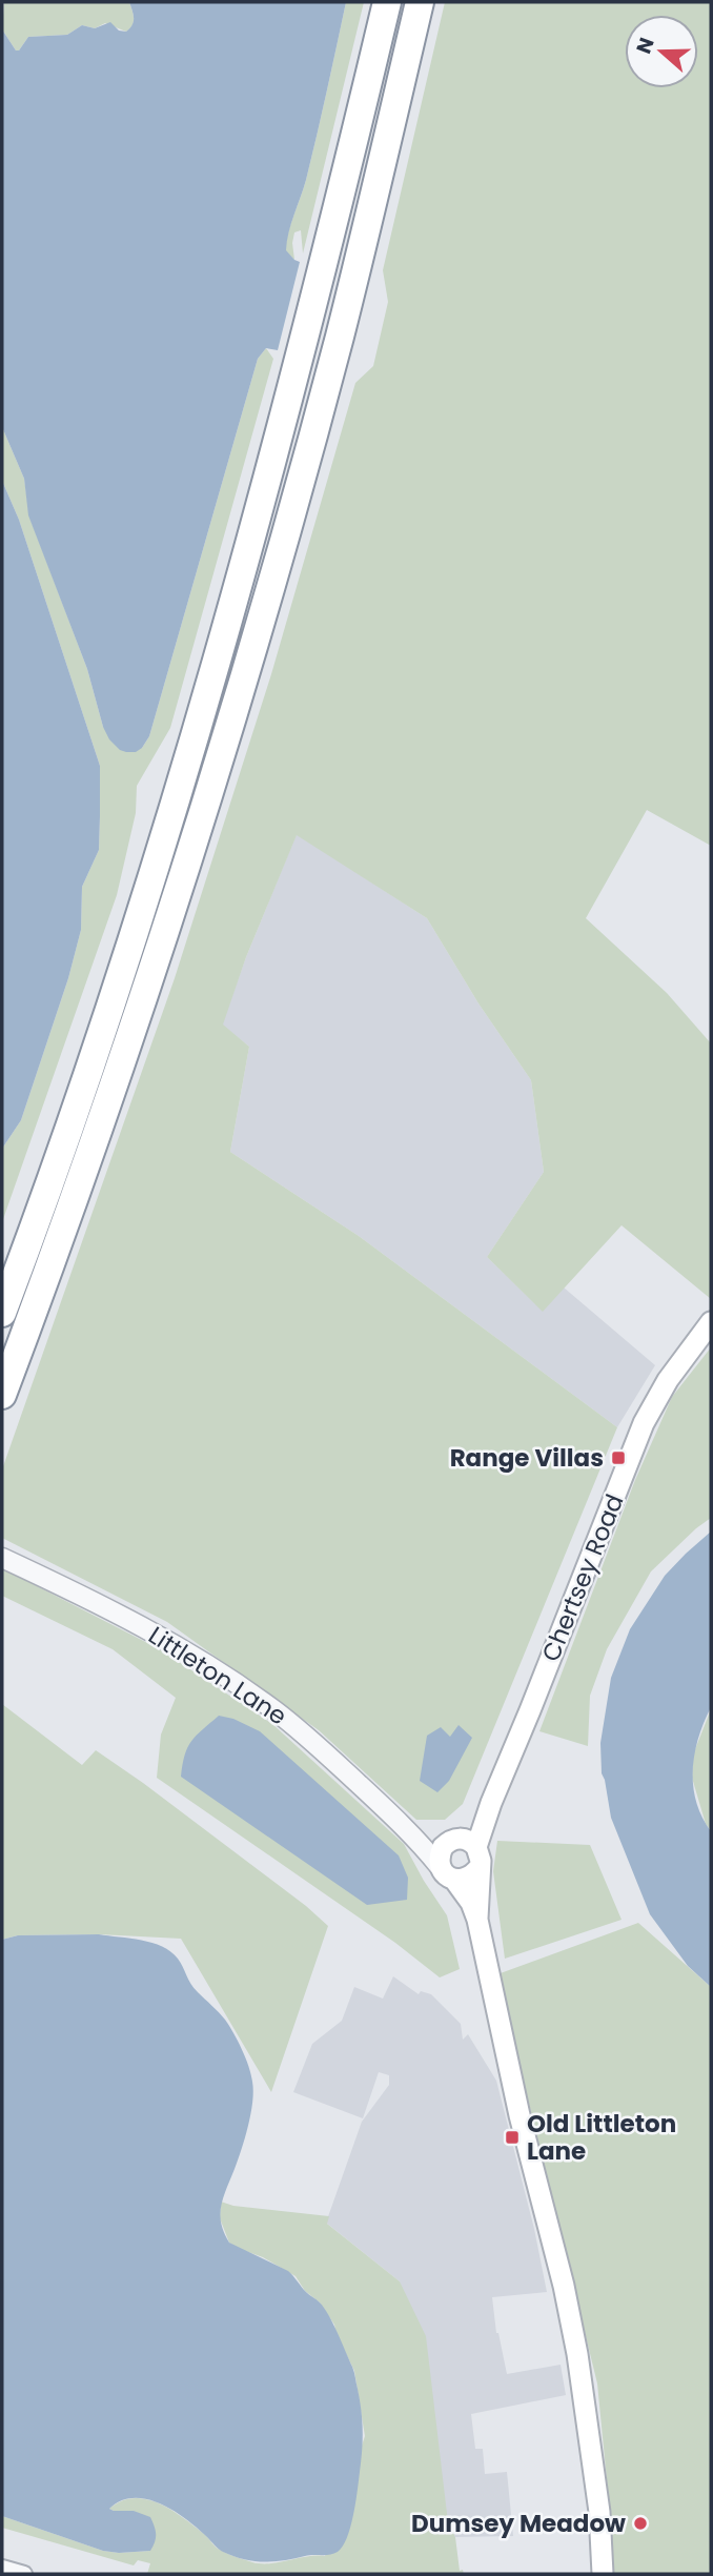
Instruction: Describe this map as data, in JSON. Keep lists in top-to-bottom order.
{
  "streets": {
    "main road": ["Chertsey Road"],
    "street": ["Littleton Lane"]
  },
  "places": {
    "transit": ["Range Villas", "Old Littleton Lane"],
    "other": ["Dumsey Meadow"]
  },
  "north": "left"
}
